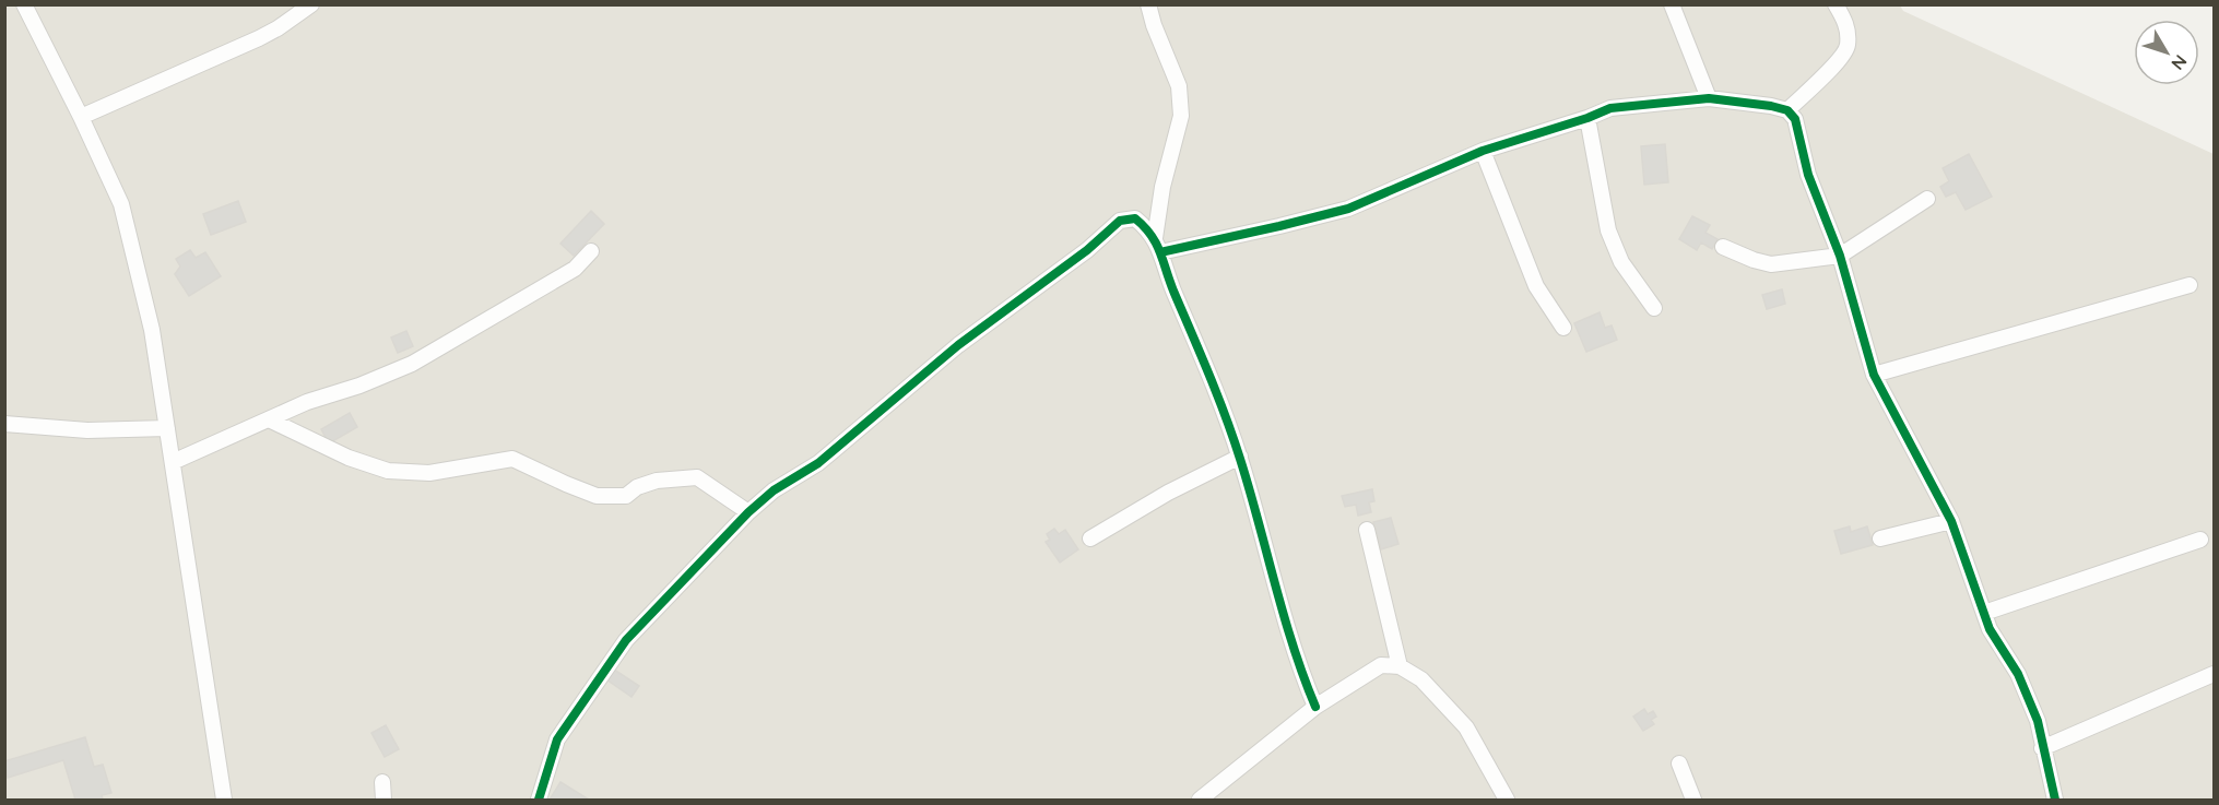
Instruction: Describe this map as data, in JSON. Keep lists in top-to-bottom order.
{
  "north": "bottom right"
}
